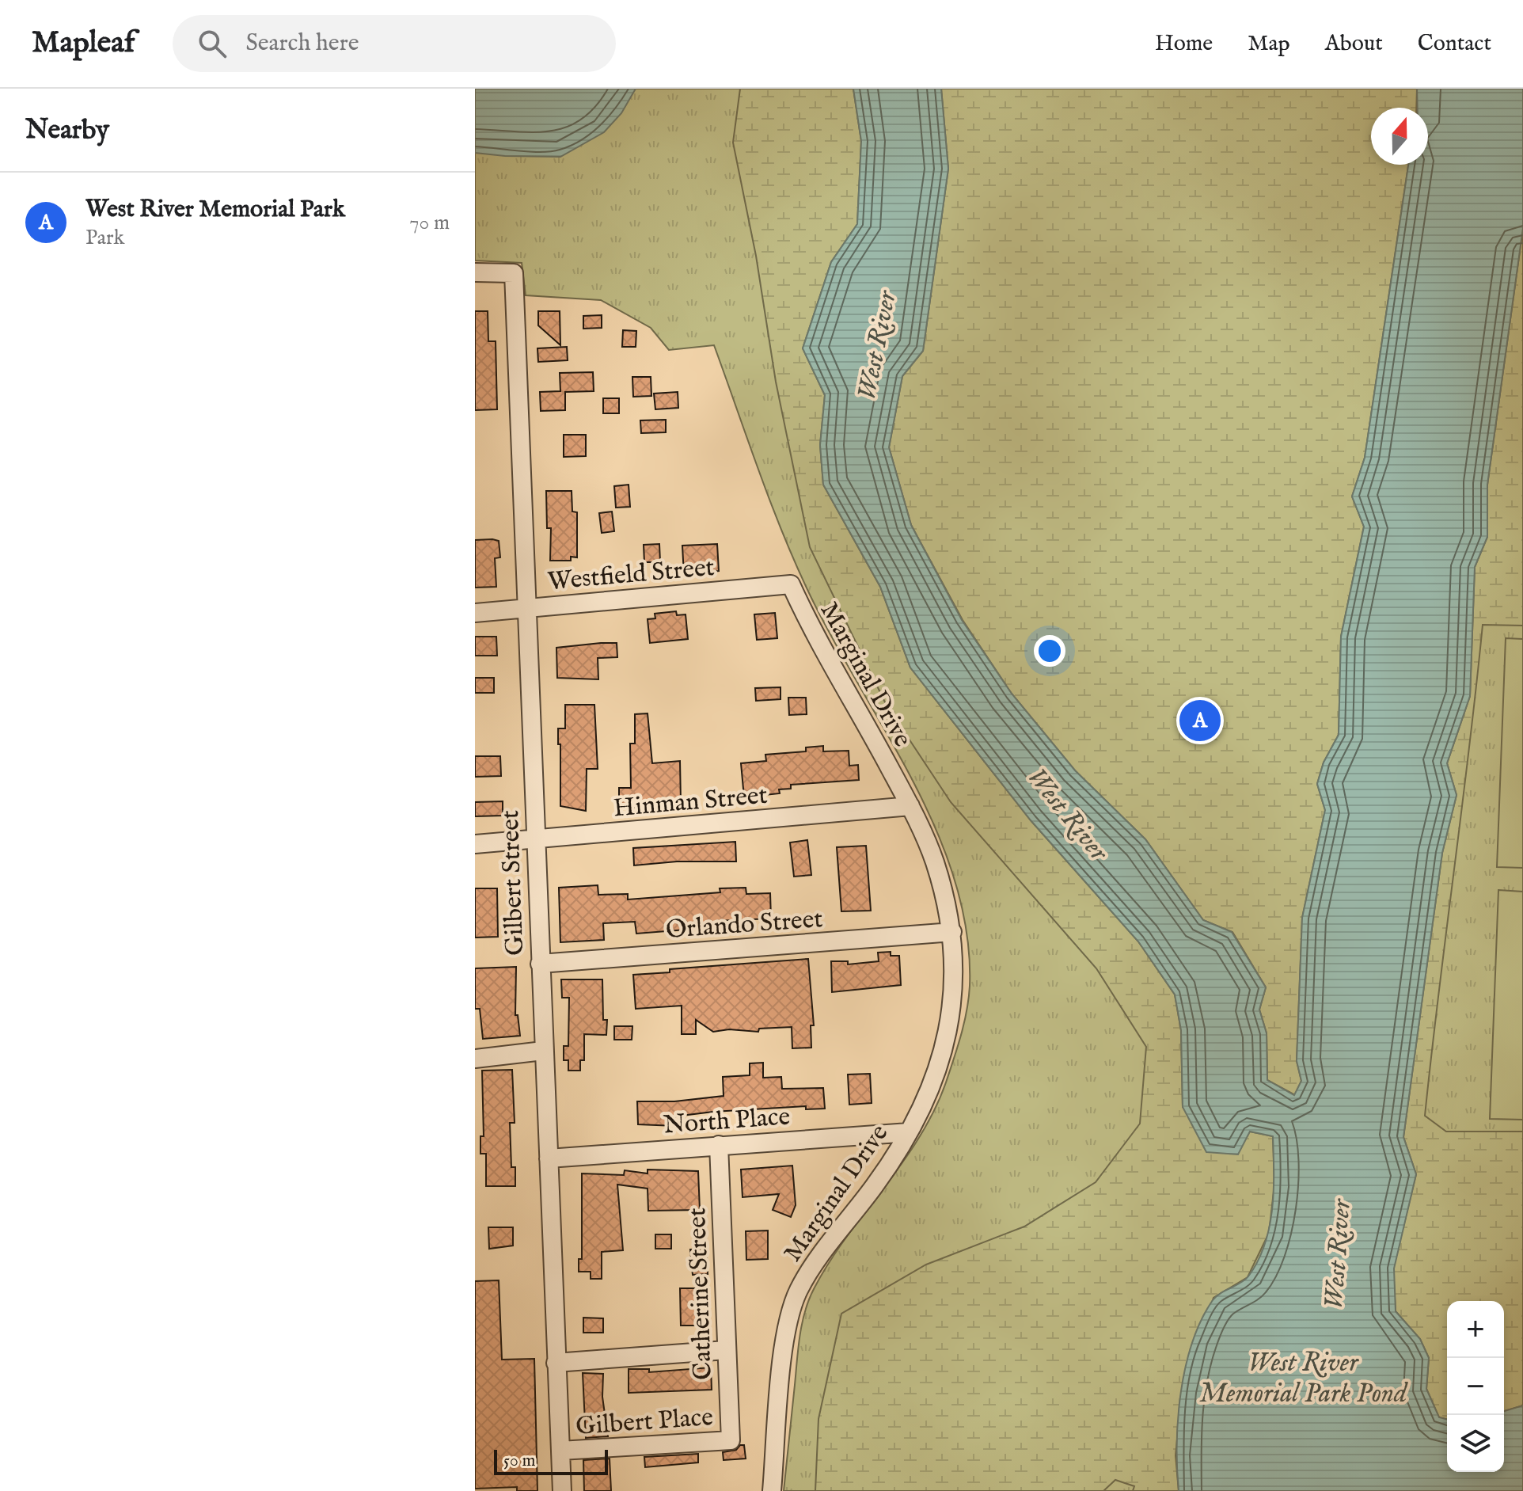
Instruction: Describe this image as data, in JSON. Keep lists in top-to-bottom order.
{
  "streets": {
    "street": [
      "Westfield Street",
      "Marginal Drive",
      "Hinman Street",
      "Gilbert Street",
      "Orlando Street",
      "North Place",
      "Catherine Street",
      "Gilbert Place"
    ]
  },
  "crossings": [
    ["Westfield Street", "Marginal Drive"],
    ["Westfield Street", "Gilbert Street"],
    ["Marginal Drive", "Hinman Street"],
    ["Marginal Drive", "Orlando Street"],
    ["Marginal Drive", "North Place"],
    ["Hinman Street", "Gilbert Street"],
    ["Gilbert Street", "Orlando Street"],
    ["Gilbert Street", "North Place"],
    ["Gilbert Street", "Gilbert Place"],
    ["North Place", "Catherine Street"],
    ["Catherine Street", "Gilbert Place"]
  ],
  "water": ["West River", "West River Memorial Park Pond"],
  "scale_bar": "50 m",
  "north": "top",
  "page": {
    "header": "Mapleaf",
    "search": "Search here",
    "nav": [
      "Home",
      "Map",
      "About",
      "Contact"
    ],
    "heading": "Nearby",
    "list": [
      {
        "mark": "A",
        "name": "West River Memorial Park",
        "note": "Park",
        "value": "70 m"
      }
    ],
    "pins": "A",
    "map_buttons": ["+", "−"],
    "scale": "50 m"
  }
}
